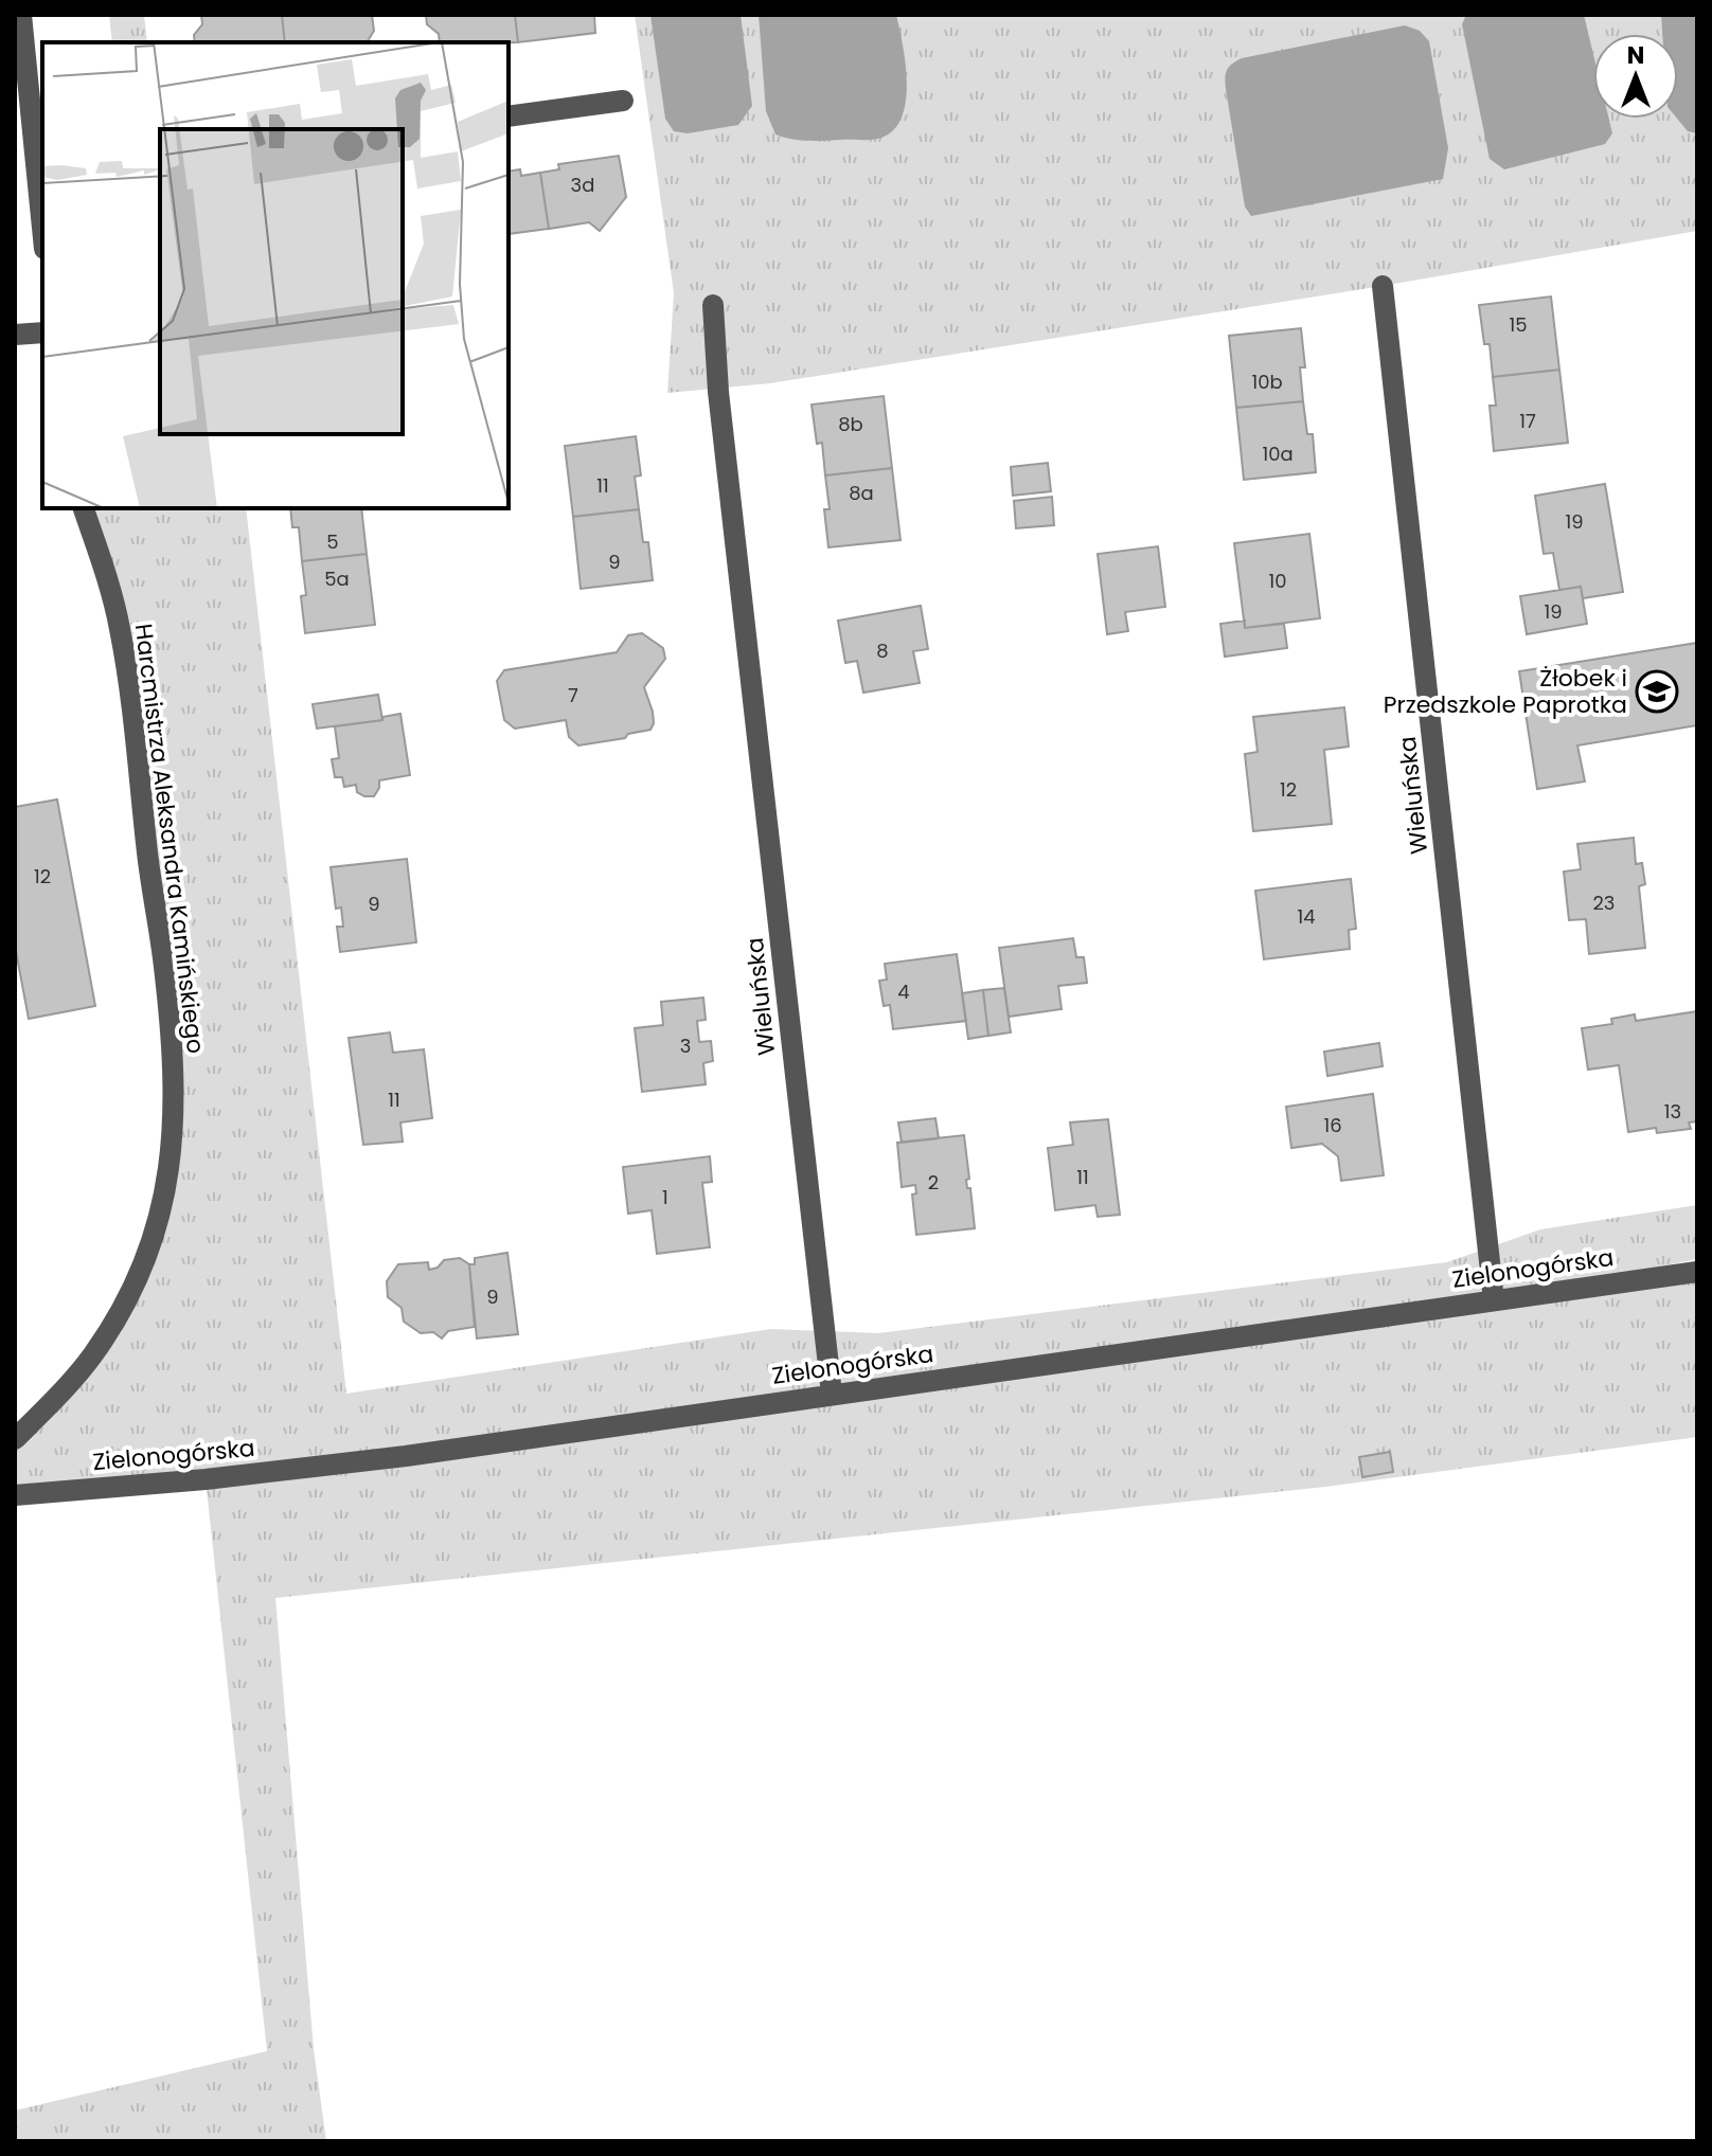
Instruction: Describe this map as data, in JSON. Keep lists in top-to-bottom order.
{
  "streets": {
    "street": ["Wieluńska", "Harcmistrza Aleksandra Kamińskiego", "Zielonogórska"]
  },
  "crossings": [
    ["Wieluńska", "Zielonogórska"]
  ],
  "places": {
    "school or university": ["Żłobek i Przedszkole Paprotka"]
  },
  "house_numbers": [
    "3d",
    "15",
    "10b",
    "17",
    "8b",
    "10a",
    "11",
    "8a",
    "19",
    "5",
    "9",
    "5a",
    "10",
    "19",
    "8",
    "7",
    "12",
    "12",
    "23",
    "9",
    "14",
    "4",
    "3",
    "11",
    "13",
    "16",
    "11",
    "2",
    "1",
    "9"
  ],
  "north": "top"
}
